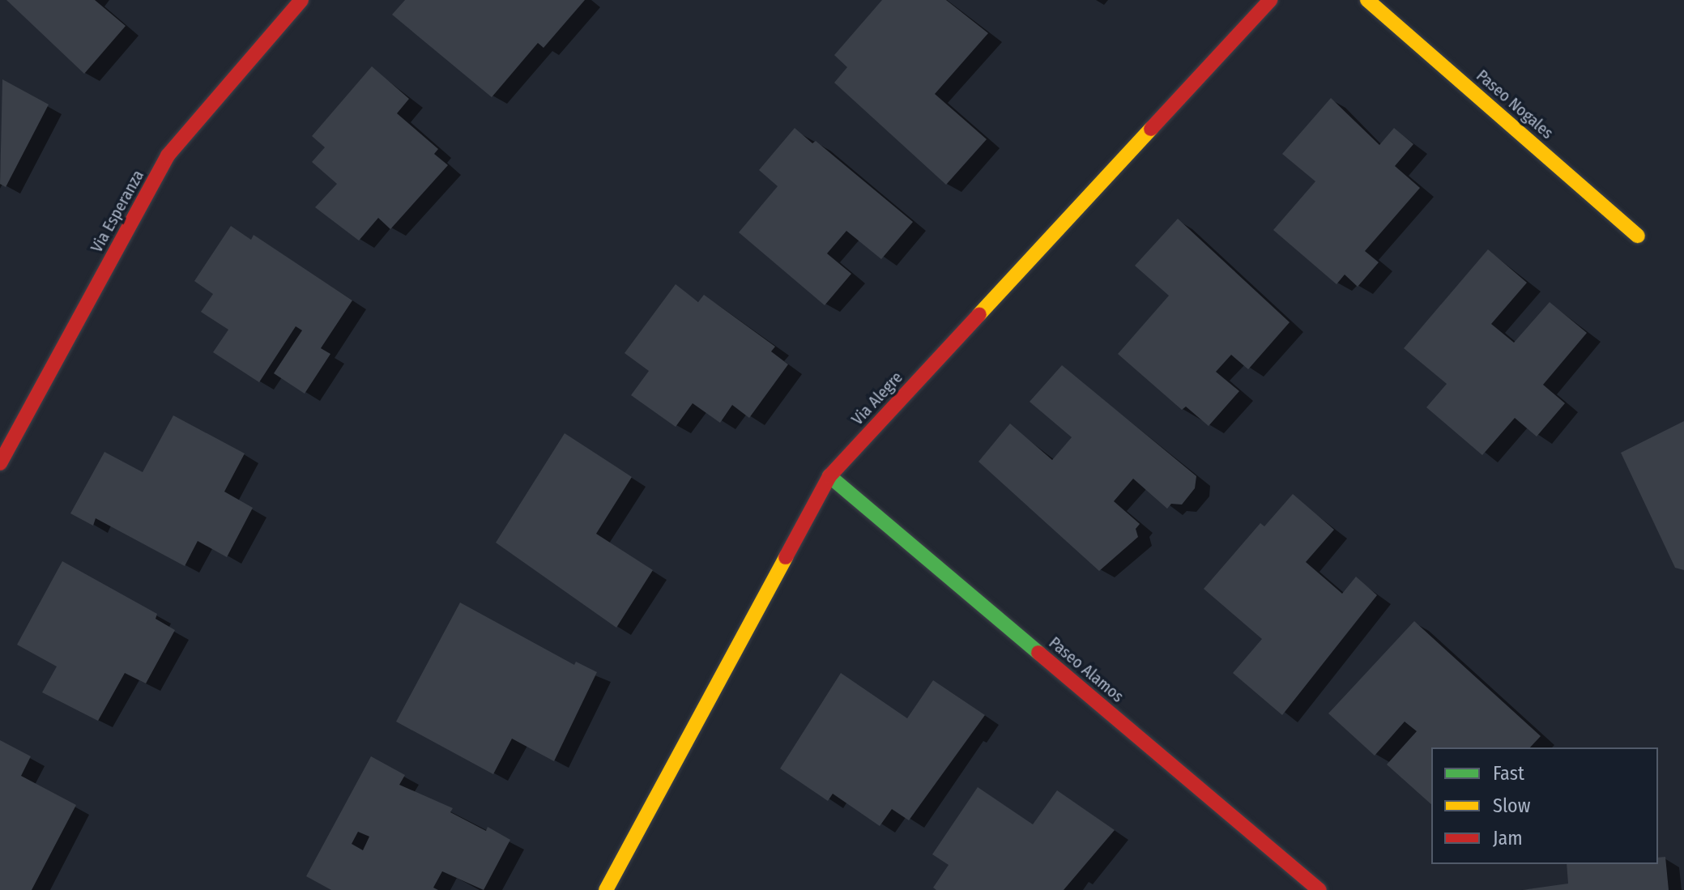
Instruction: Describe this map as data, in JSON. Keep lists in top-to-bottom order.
{
  "streets": {
    "street": [
      "Paseo Nogales",
      "Via Esperanza",
      "Via Alegre",
      "Paseo Alamos"
    ]
  },
  "crossings": [
    ["Via Alegre", "Paseo Alamos"]
  ],
  "legend": ["Fast", "Slow", "Jam"]
}
